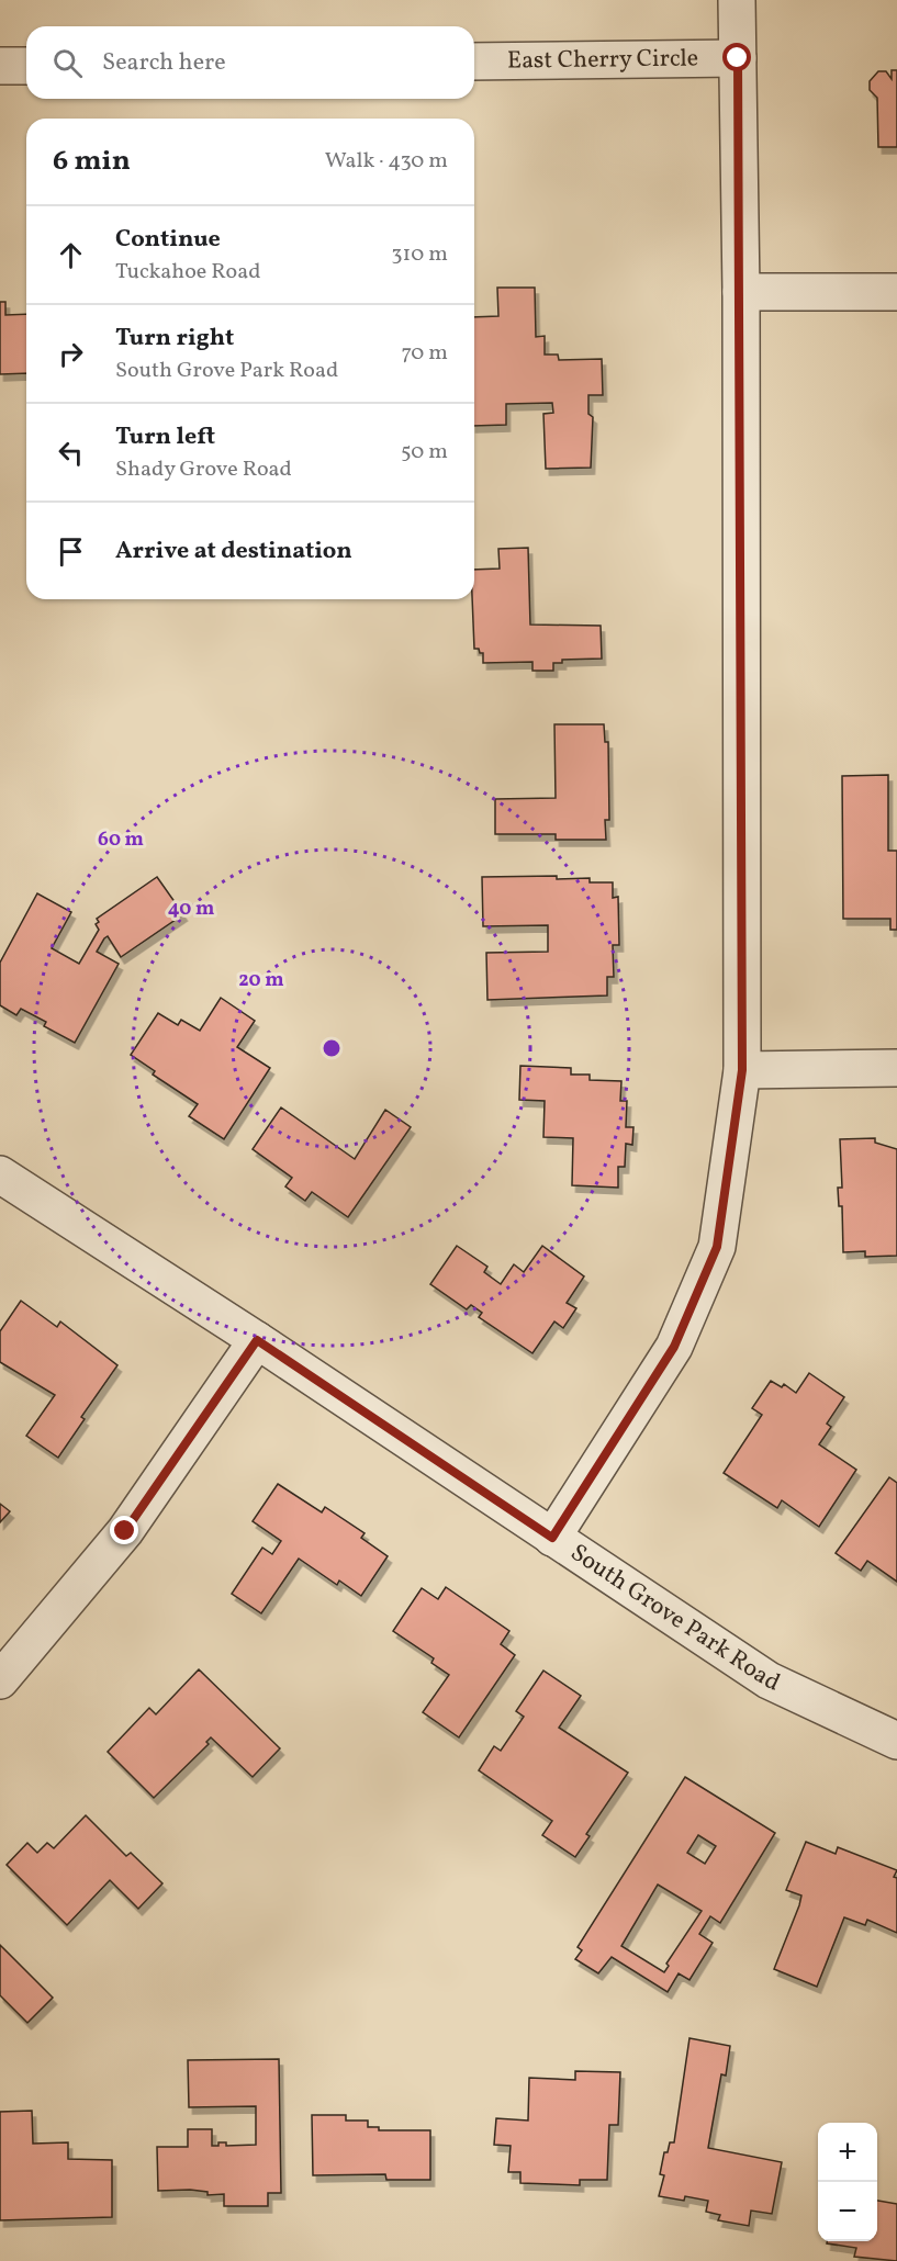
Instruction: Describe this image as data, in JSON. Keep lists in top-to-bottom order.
{
  "streets": {
    "street": ["East Cherry Circle", "South Grove Park Road"]
  },
  "page": {
    "search": "Search here",
    "heading": ["6 min", "Walk · 430 m"],
    "list": [
      ["Continue", "Tuckahoe Road", "310 m"],
      ["Turn right", "South Grove Park Road", "70 m"],
      ["Turn left", "Shady Grove Road", "50 m"],
      "Arrive at destination"
    ],
    "map_buttons": ["+", "−"]
  },
  "rings": ["60 m", "40 m", "20 m"]
}
